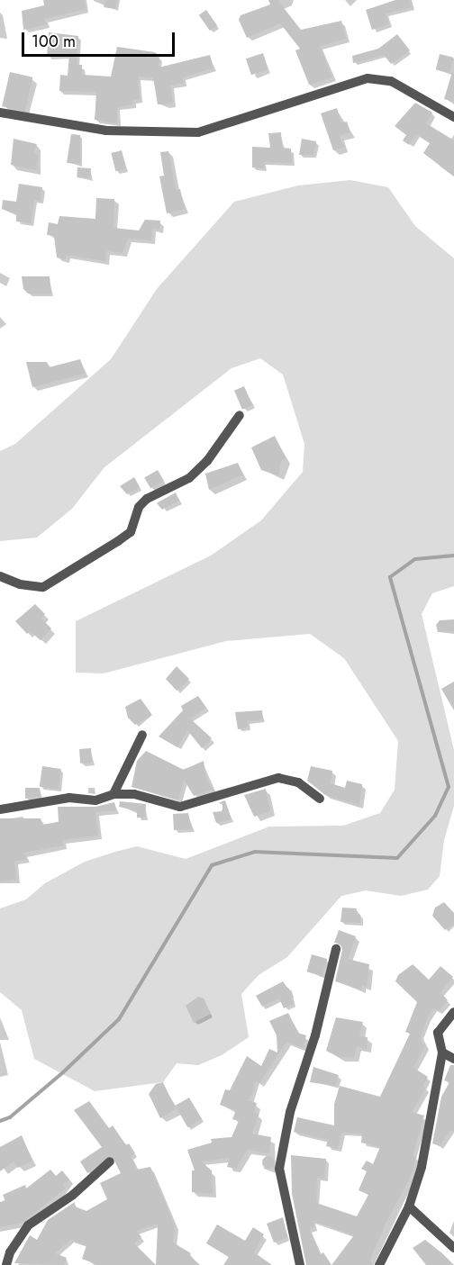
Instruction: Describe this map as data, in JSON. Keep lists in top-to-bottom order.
{
  "scale_bar": "100 m"
}
